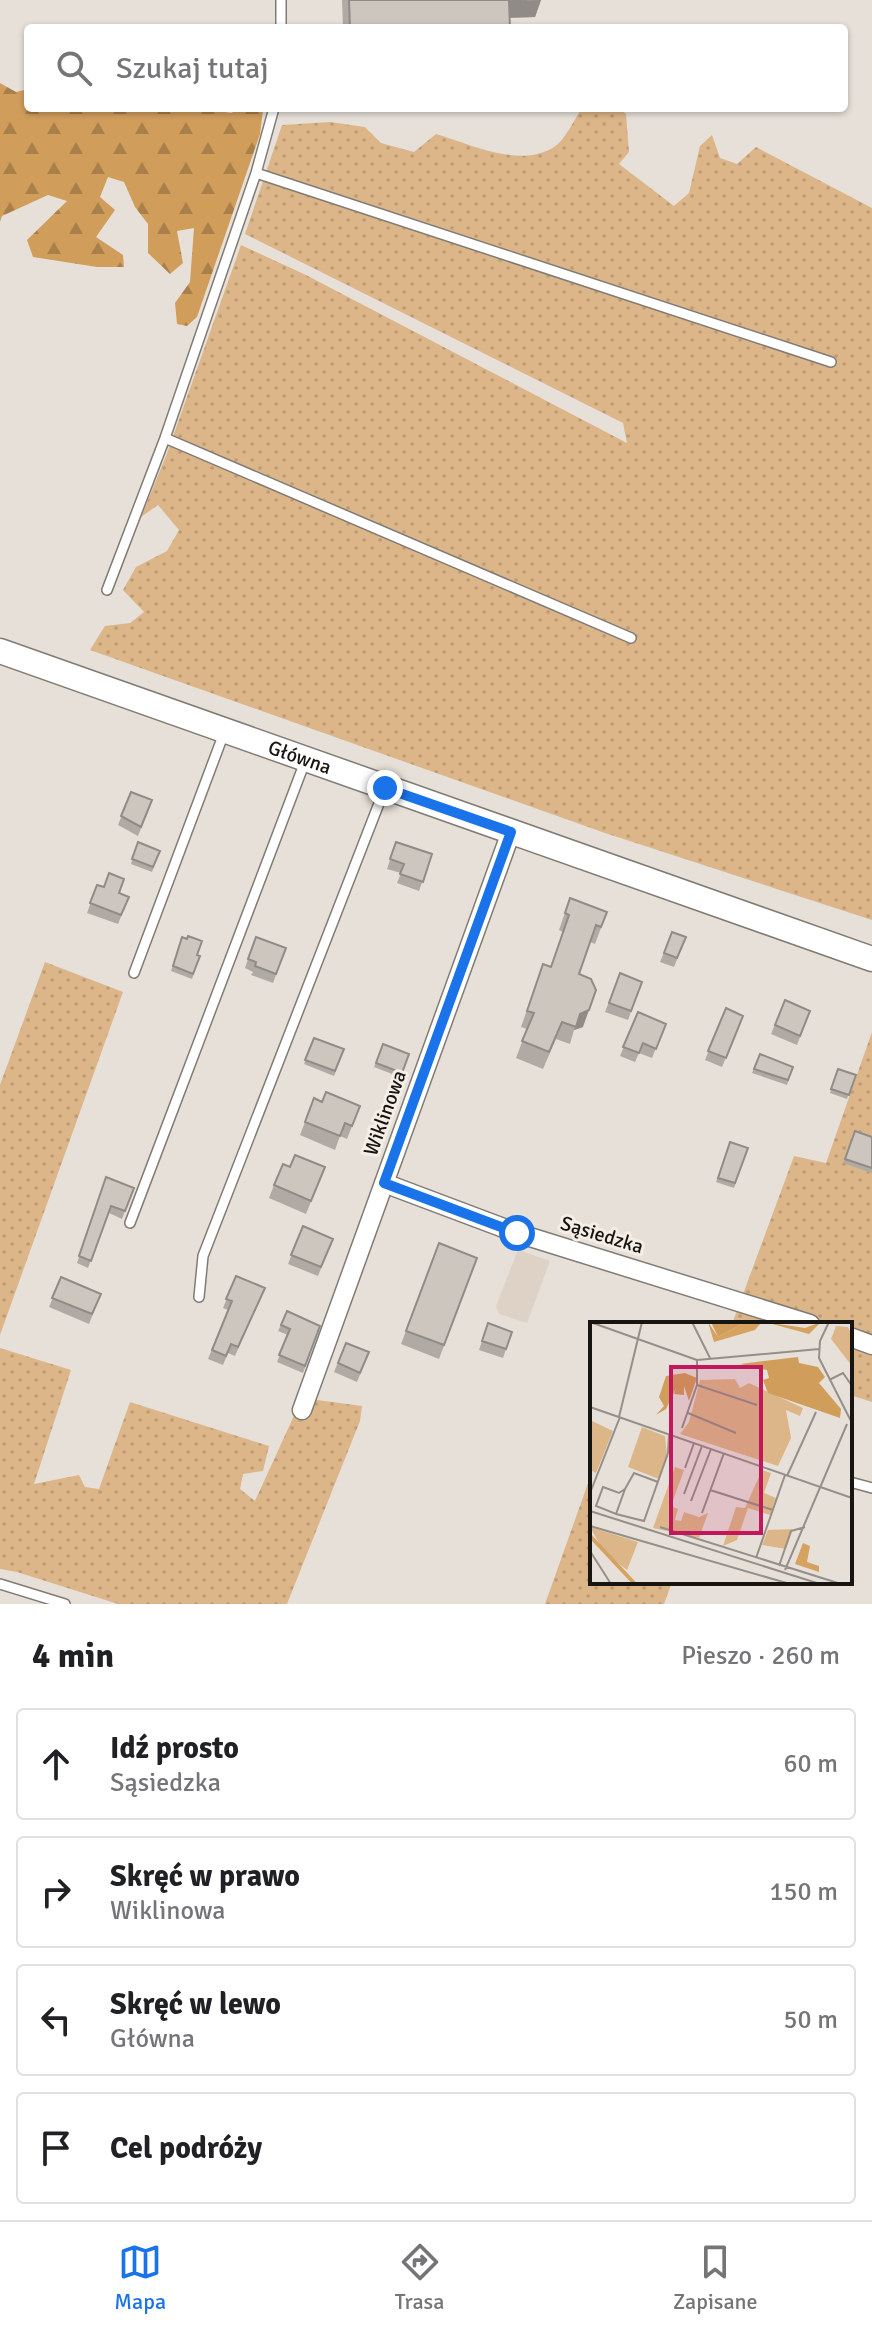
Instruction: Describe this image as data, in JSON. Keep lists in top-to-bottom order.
{
  "streets": {
    "main road": ["Główna"],
    "street": ["Wiklinowa", "Sąsiedzka"]
  },
  "crossings": [
    ["Główna", "Wiklinowa"],
    ["Wiklinowa", "Sąsiedzka"]
  ],
  "page": {
    "search": "Szukaj tutaj",
    "heading": ["4 min", "Pieszo · 260 m"],
    "list": [
      ["Idź prosto", "Sąsiedzka", "60 m"],
      ["Skręć w prawo", "Wiklinowa", "150 m"],
      ["Skręć w lewo", "Główna", "50 m"],
      "Cel podróży"
    ],
    "nav": ["Mapa", "Trasa", "Zapisane"]
  }
}
